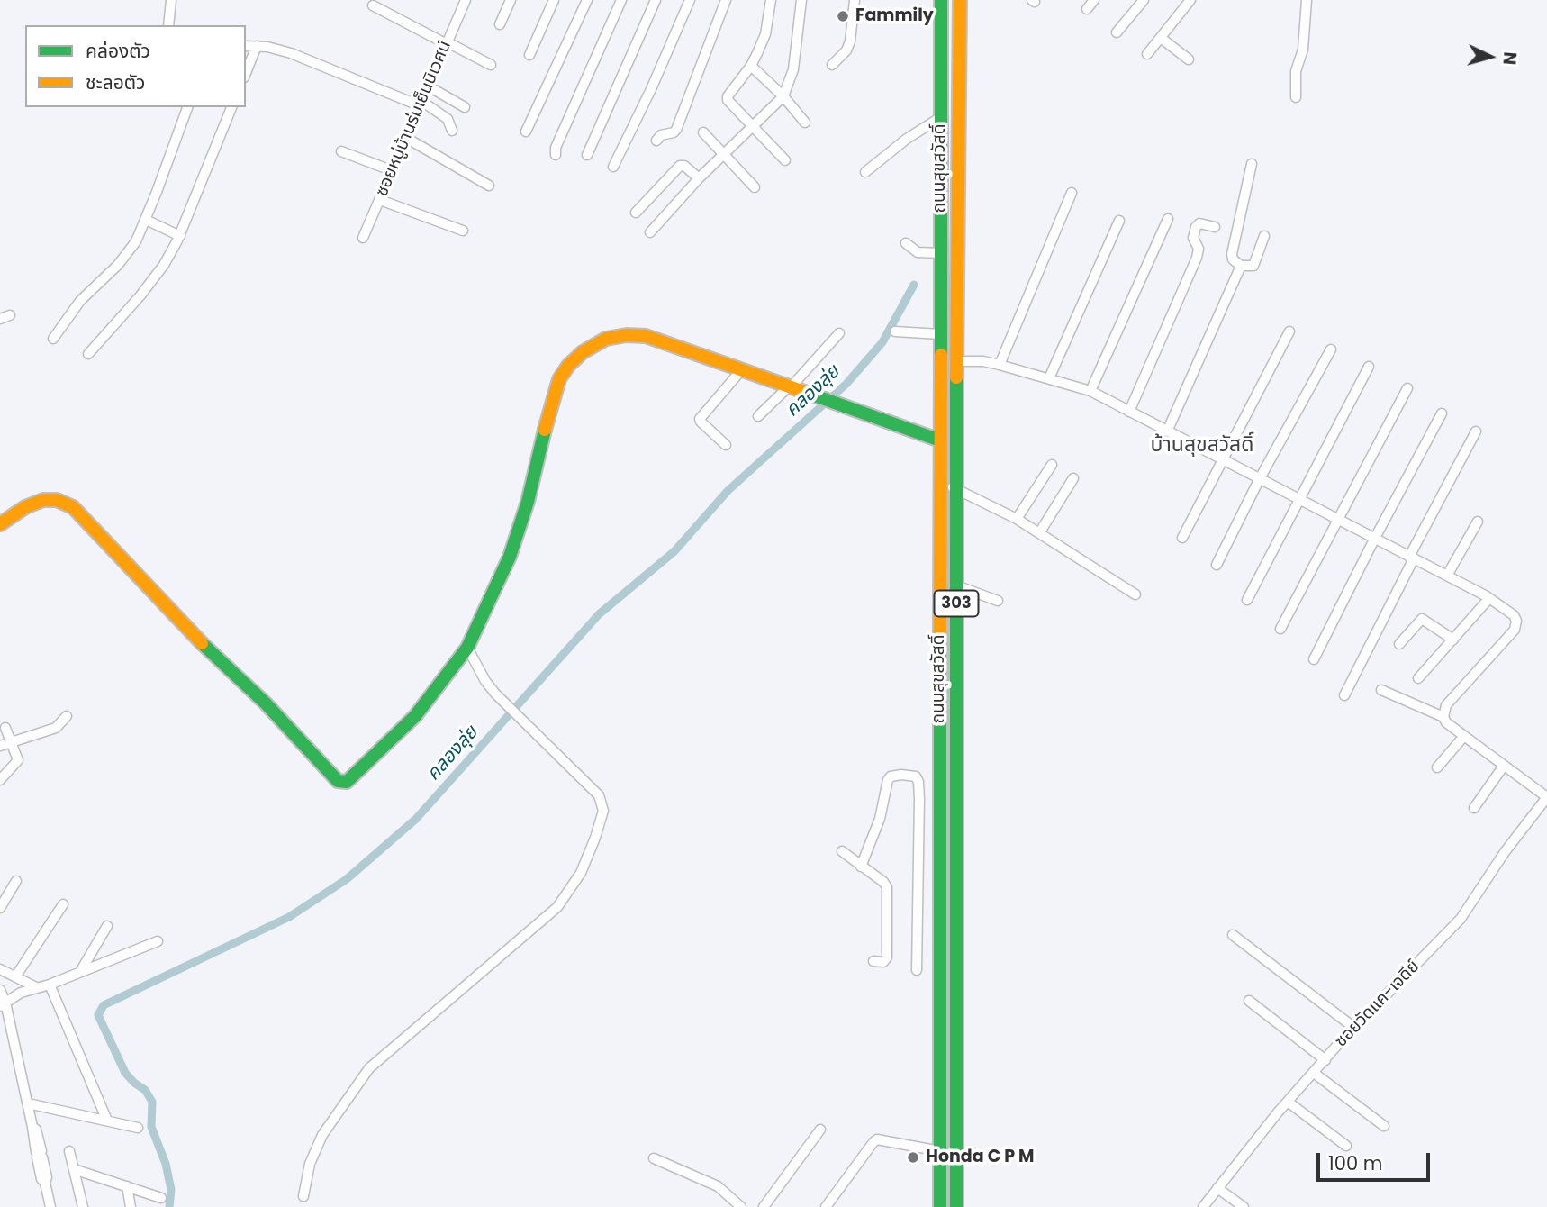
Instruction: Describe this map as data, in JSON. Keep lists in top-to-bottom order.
{
  "streets": {
    "main road": ["ถนนสุขสวัสดิ์", "303"],
    "street": ["ซอยหมู่บ้านร่มเย็นนิเวศน์", "ซอยวัดแค-เจดีย์"]
  },
  "districts": ["บ้านสุขสวัสดิ์"],
  "water": ["คลองลุ่ย"],
  "places": ["Fammily", "Honda C P M"],
  "legend": ["คล่องตัว", "ชะลอตัว"],
  "scale_bar": "100 m",
  "north": "right"
}
